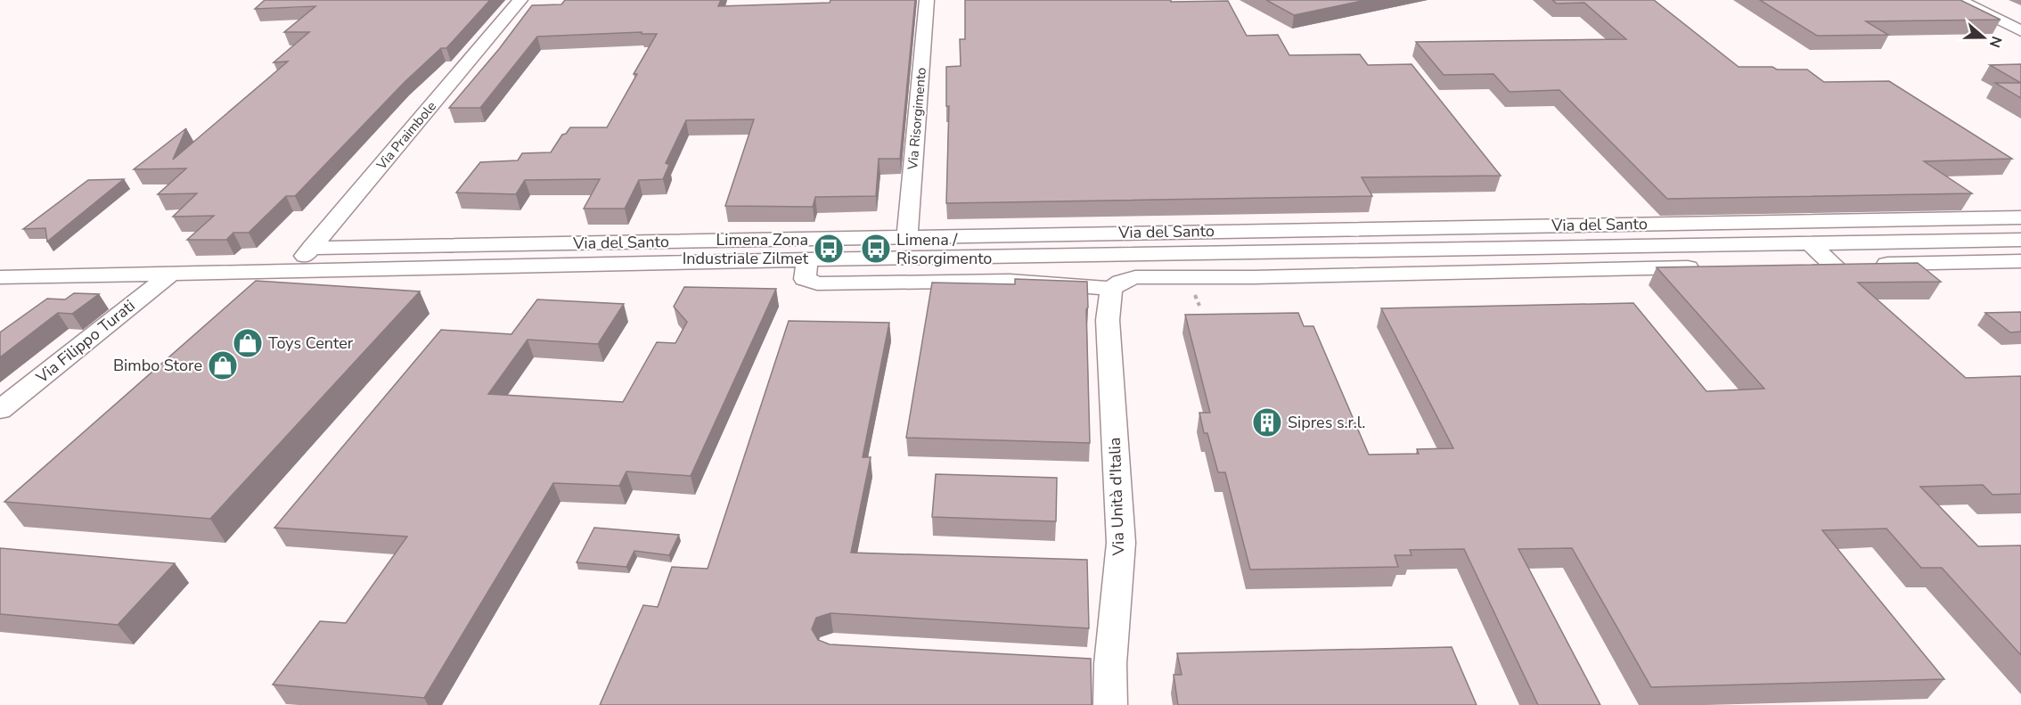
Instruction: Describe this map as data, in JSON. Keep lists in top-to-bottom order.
{
  "streets": {
    "street": [
      "Via Risorgimento",
      "Via Praimbole",
      "Via del Santo",
      "Via Filippo Turati",
      "Via Unità d'Italia"
    ]
  },
  "crossings": [
    ["Via Risorgimento", "Via del Santo"],
    ["Via Praimbole", "Via del Santo"]
  ],
  "places": {
    "bus stop": ["Limena Zona Industriale Zilmet", "Limena / Risorgimento"],
    "shop": ["Toys Center", "Bimbo Store"],
    "building": ["Sipres s.r.l."]
  },
  "north": "right"
}
